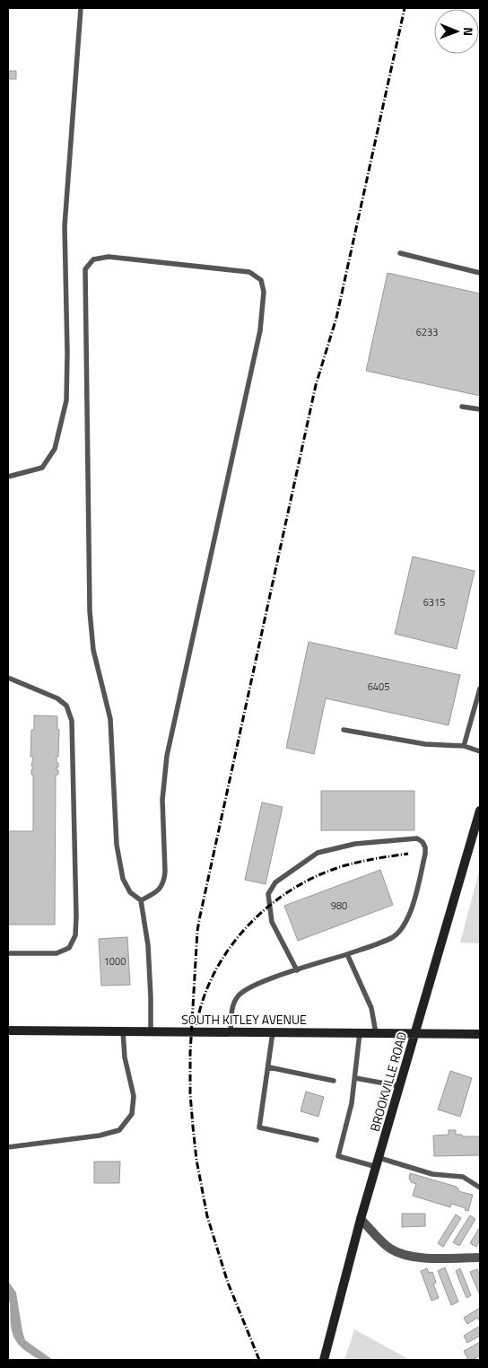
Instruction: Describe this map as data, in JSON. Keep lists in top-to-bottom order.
{
  "streets": {
    "main road": ["SOUTH KITLEY AVENUE", "BROOKVILLE ROAD"]
  },
  "crossings": [
    ["SOUTH KITLEY AVENUE", "BROOKVILLE ROAD"]
  ],
  "house_numbers": [
    "6233",
    "6315",
    "6405",
    "980",
    "1000"
  ],
  "north": "right"
}
